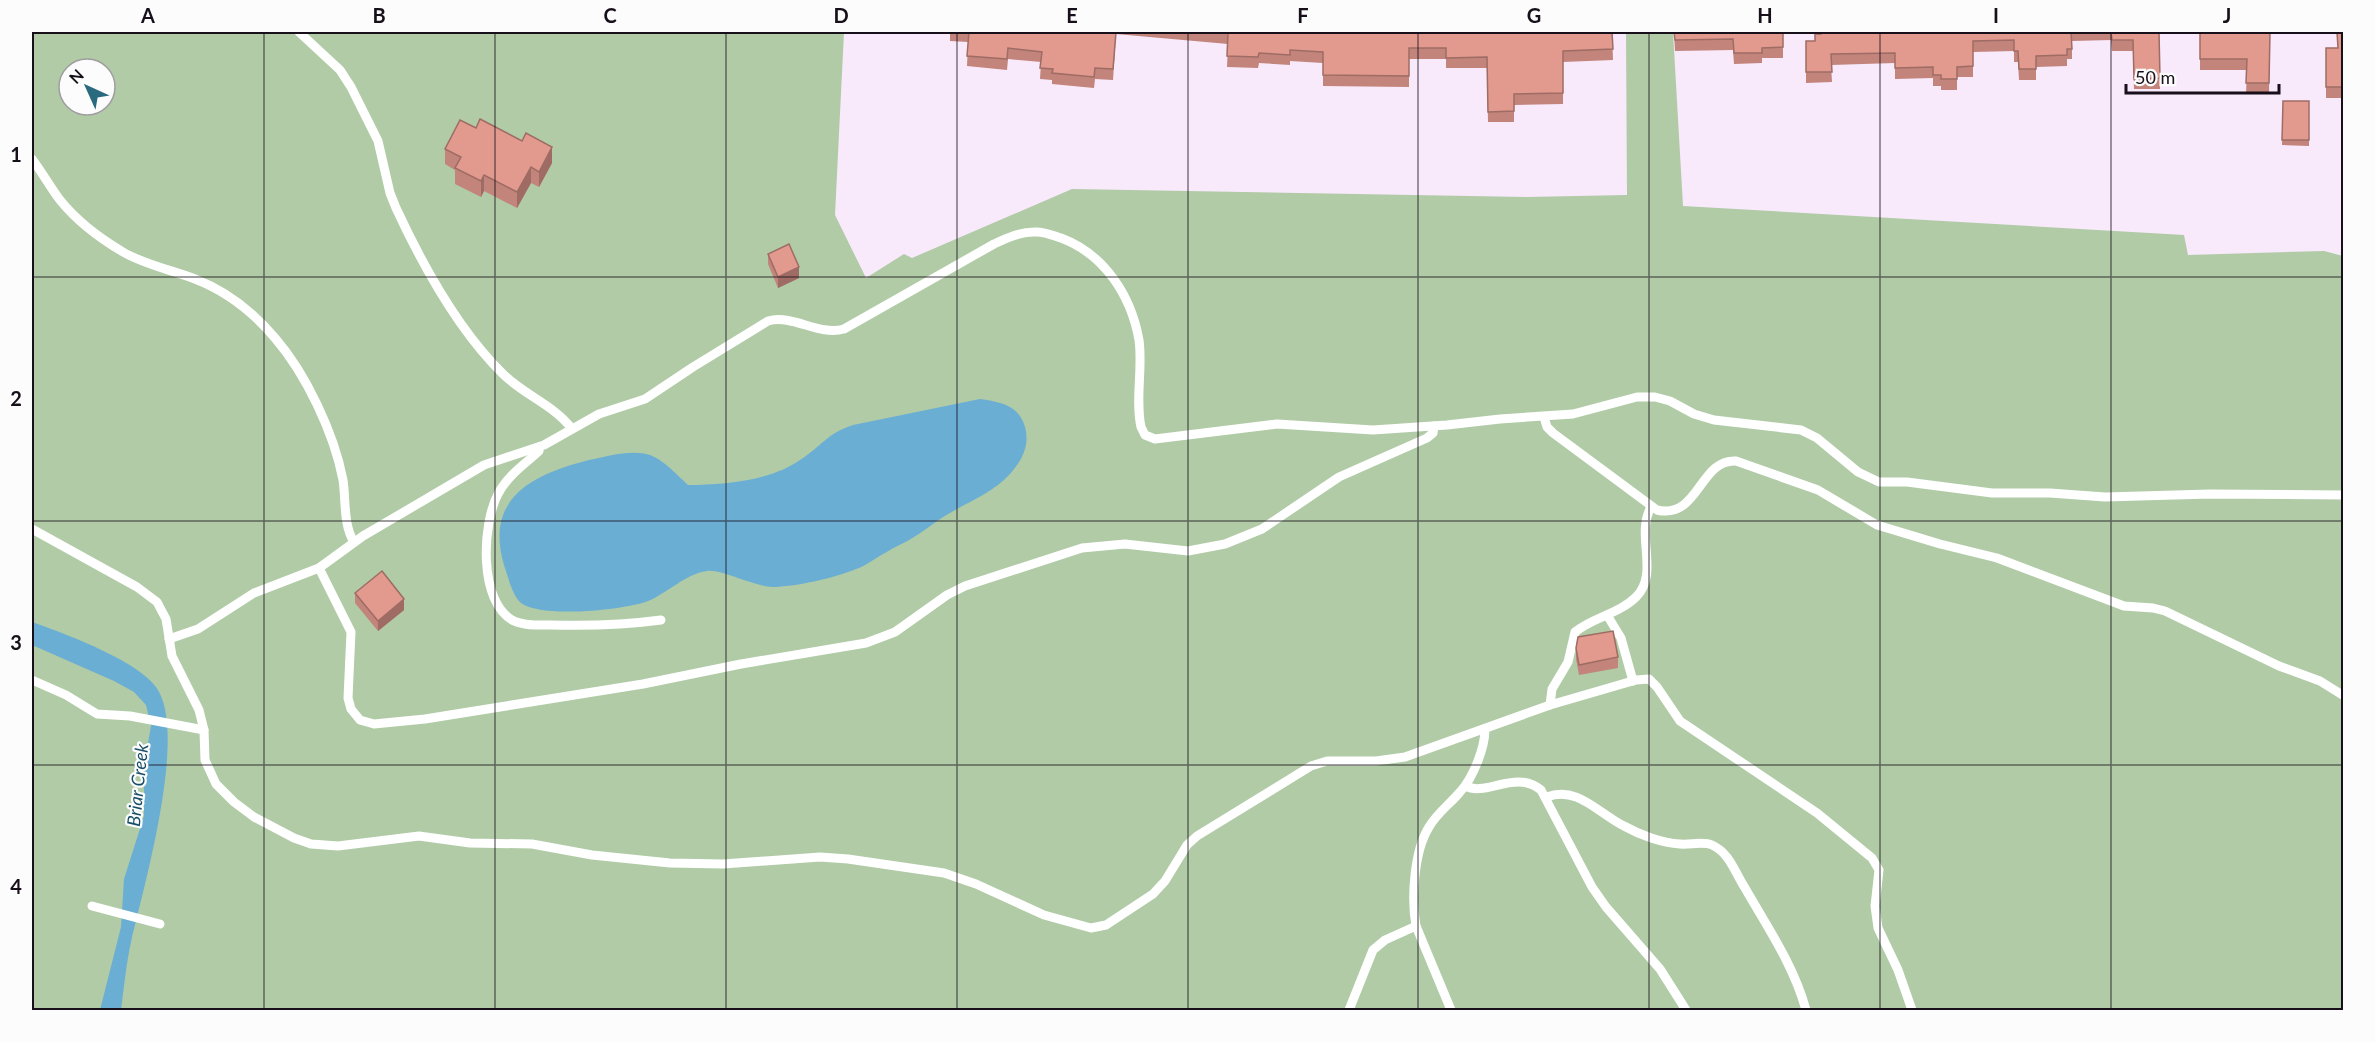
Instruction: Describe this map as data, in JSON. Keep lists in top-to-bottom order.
{
  "water": ["Briar Creek"],
  "scale_bar": "50 m",
  "north": "top left",
  "grid": {
    "columns": [
      "A",
      "B",
      "C",
      "D",
      "E",
      "F",
      "G",
      "H",
      "I",
      "J"
    ],
    "rows": [
      "1",
      "2",
      "3",
      "4"
    ]
  }
}
